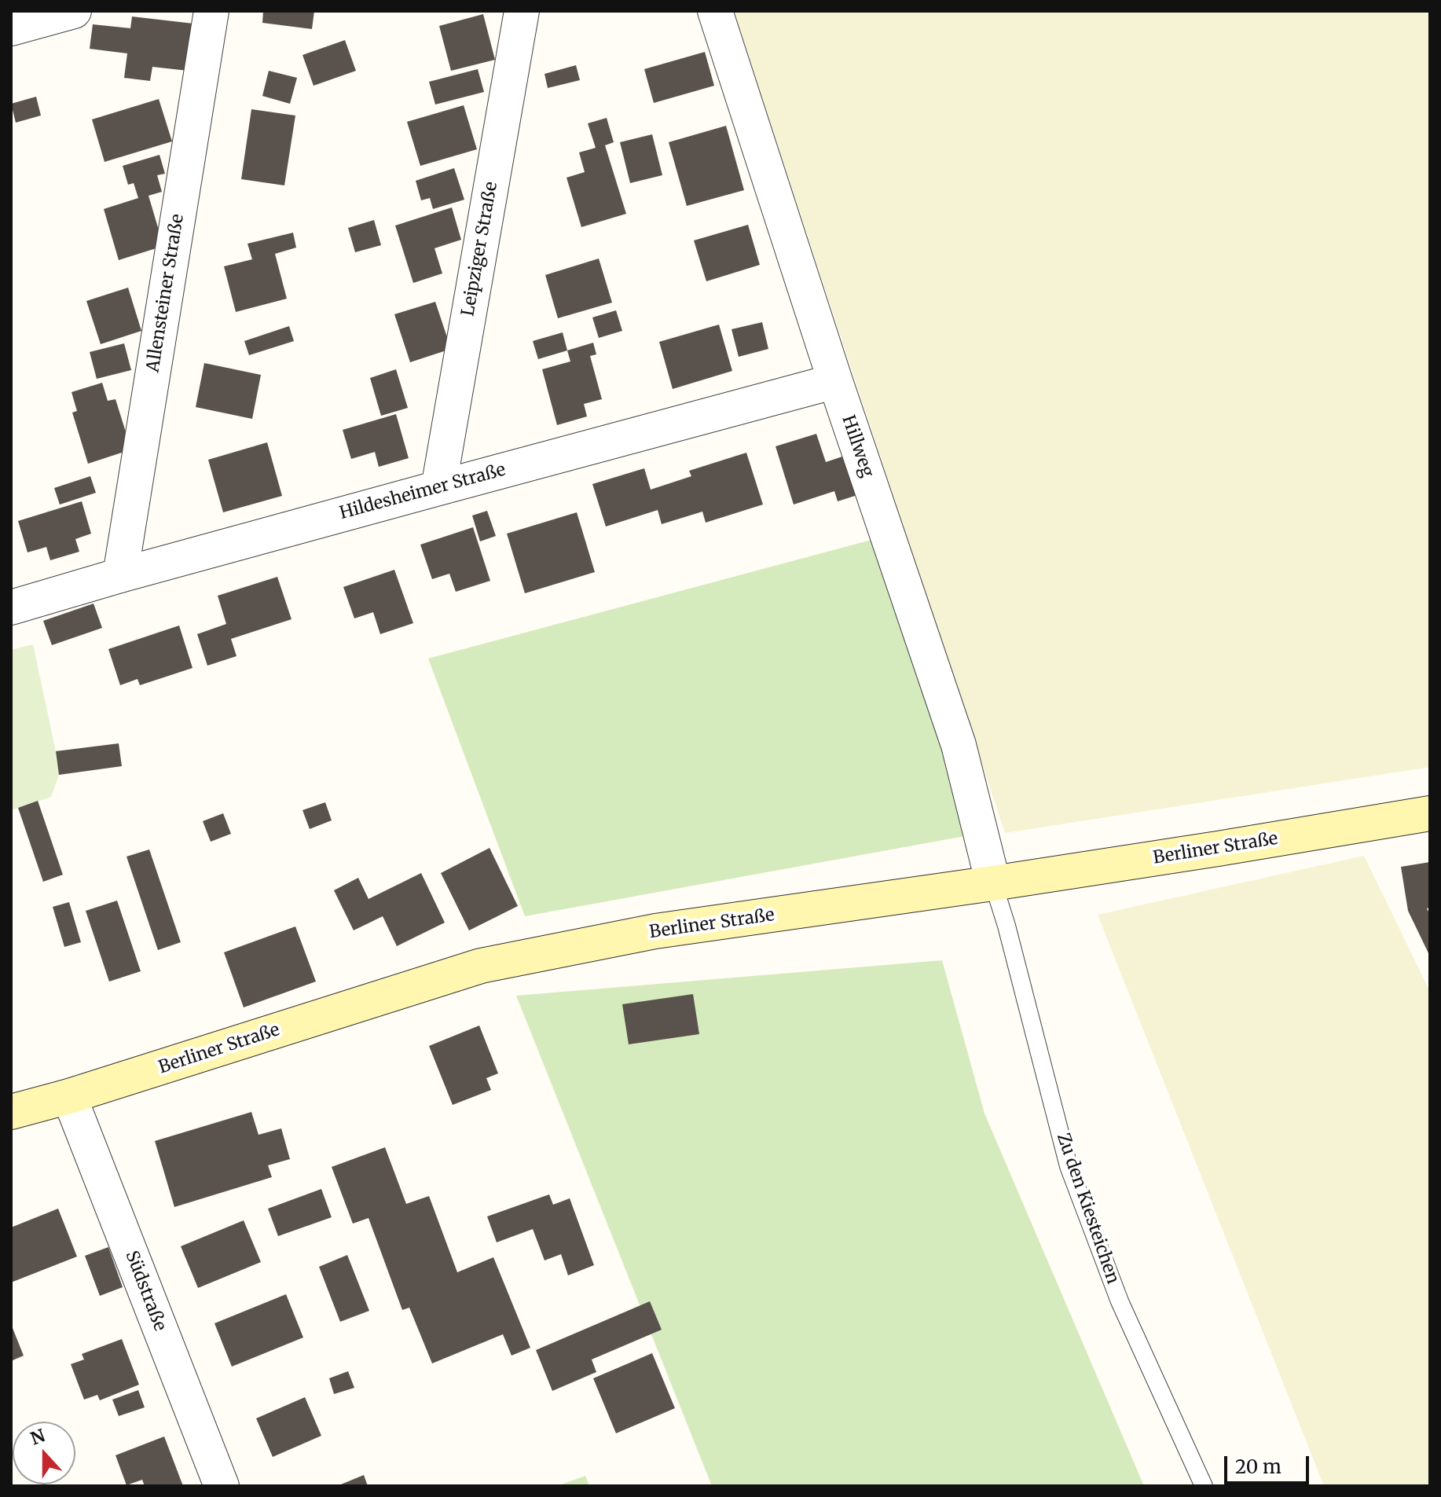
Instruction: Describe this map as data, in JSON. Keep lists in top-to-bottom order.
{
  "streets": {
    "main road": ["Berliner Straße"],
    "street": [
      "Leipziger Straße",
      "Allensteiner Straße",
      "Hillweg",
      "Hildesheimer Straße",
      "Südstraße"
    ],
    "lane": ["Zu den Kiesteichen"]
  },
  "crossings": [
    ["Leipziger Straße", "Hildesheimer Straße"],
    ["Allensteiner Straße", "Hildesheimer Straße"],
    ["Hillweg", "Hildesheimer Straße"],
    ["Hillweg", "Berliner Straße"],
    ["Hillweg", "Zu den Kiesteichen"],
    ["Berliner Straße", "Zu den Kiesteichen"],
    ["Berliner Straße", "Südstraße"]
  ],
  "scale_bar": "20 m",
  "north": "top"
}
